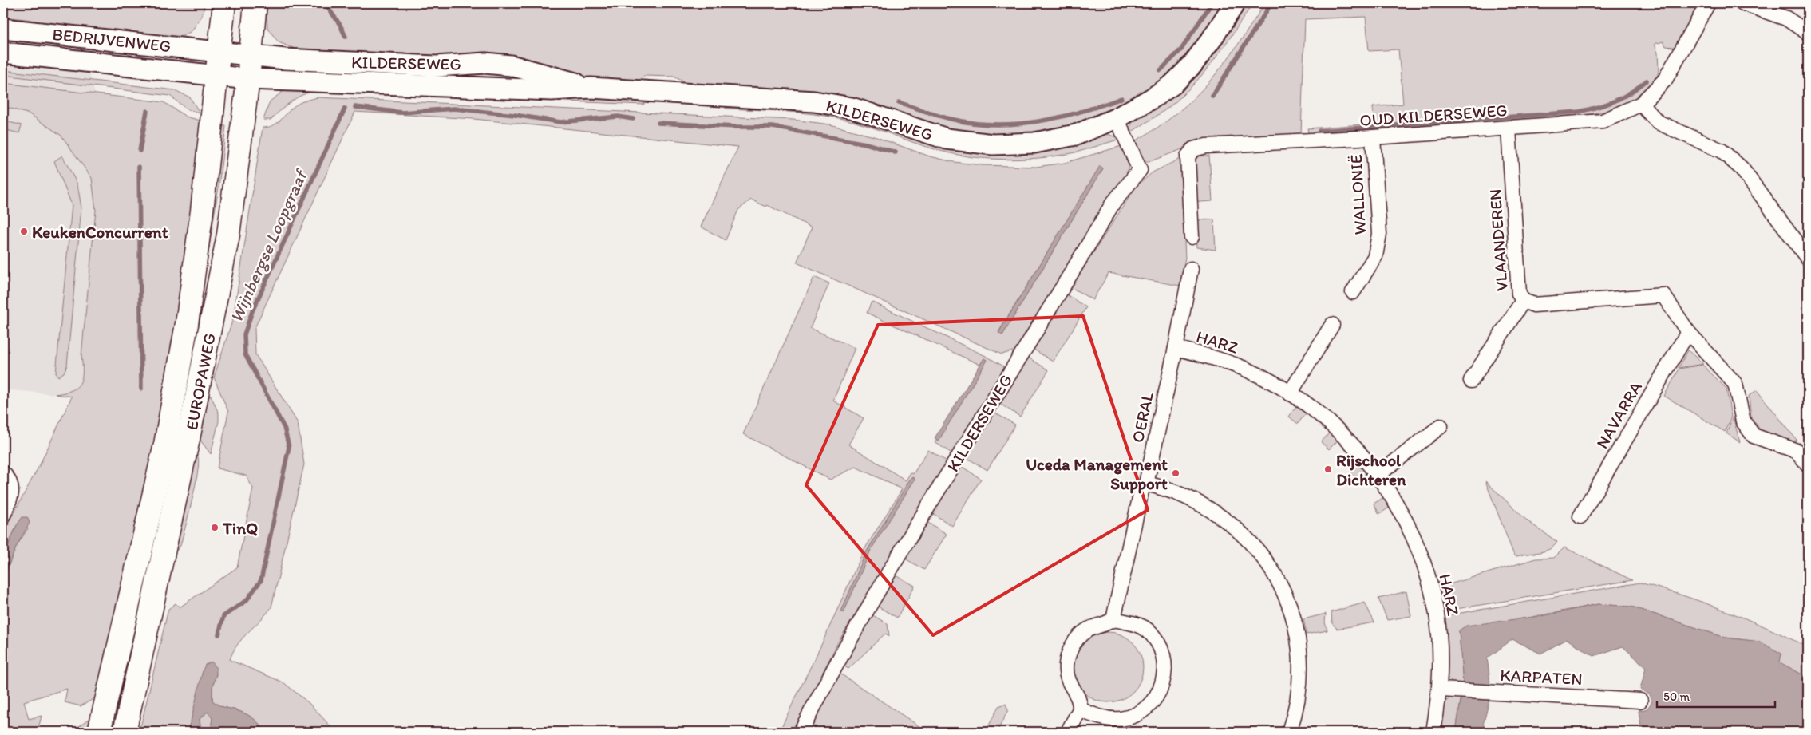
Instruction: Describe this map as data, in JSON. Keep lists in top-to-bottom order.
{
  "streets": {
    "main road": ["EUROPAWEG"],
    "street": [
      "BEDRIJVENWEG",
      "KILDERSEWEG",
      "OUD KILDERSEWEG",
      "WALLONIË",
      "VLAANDEREN",
      "HARZ",
      "NAVARRA",
      "OERAL",
      "KARPATEN"
    ]
  },
  "crossings": [
    ["BEDRIJVENWEG", "KILDERSEWEG"],
    ["BEDRIJVENWEG", "EUROPAWEG"],
    ["KILDERSEWEG", "EUROPAWEG"],
    ["OUD KILDERSEWEG", "WALLONIË"],
    ["OUD KILDERSEWEG", "VLAANDEREN"],
    ["HARZ", "OERAL"],
    ["HARZ", "KARPATEN"]
  ],
  "water": ["Wijnbergse Loopgraaf"],
  "places": [
    "KeukenConcurrent",
    "Rijschool Dichteren",
    "Uceda Management Support",
    "TinQ"
  ],
  "scale_bar": "50 m"
}
